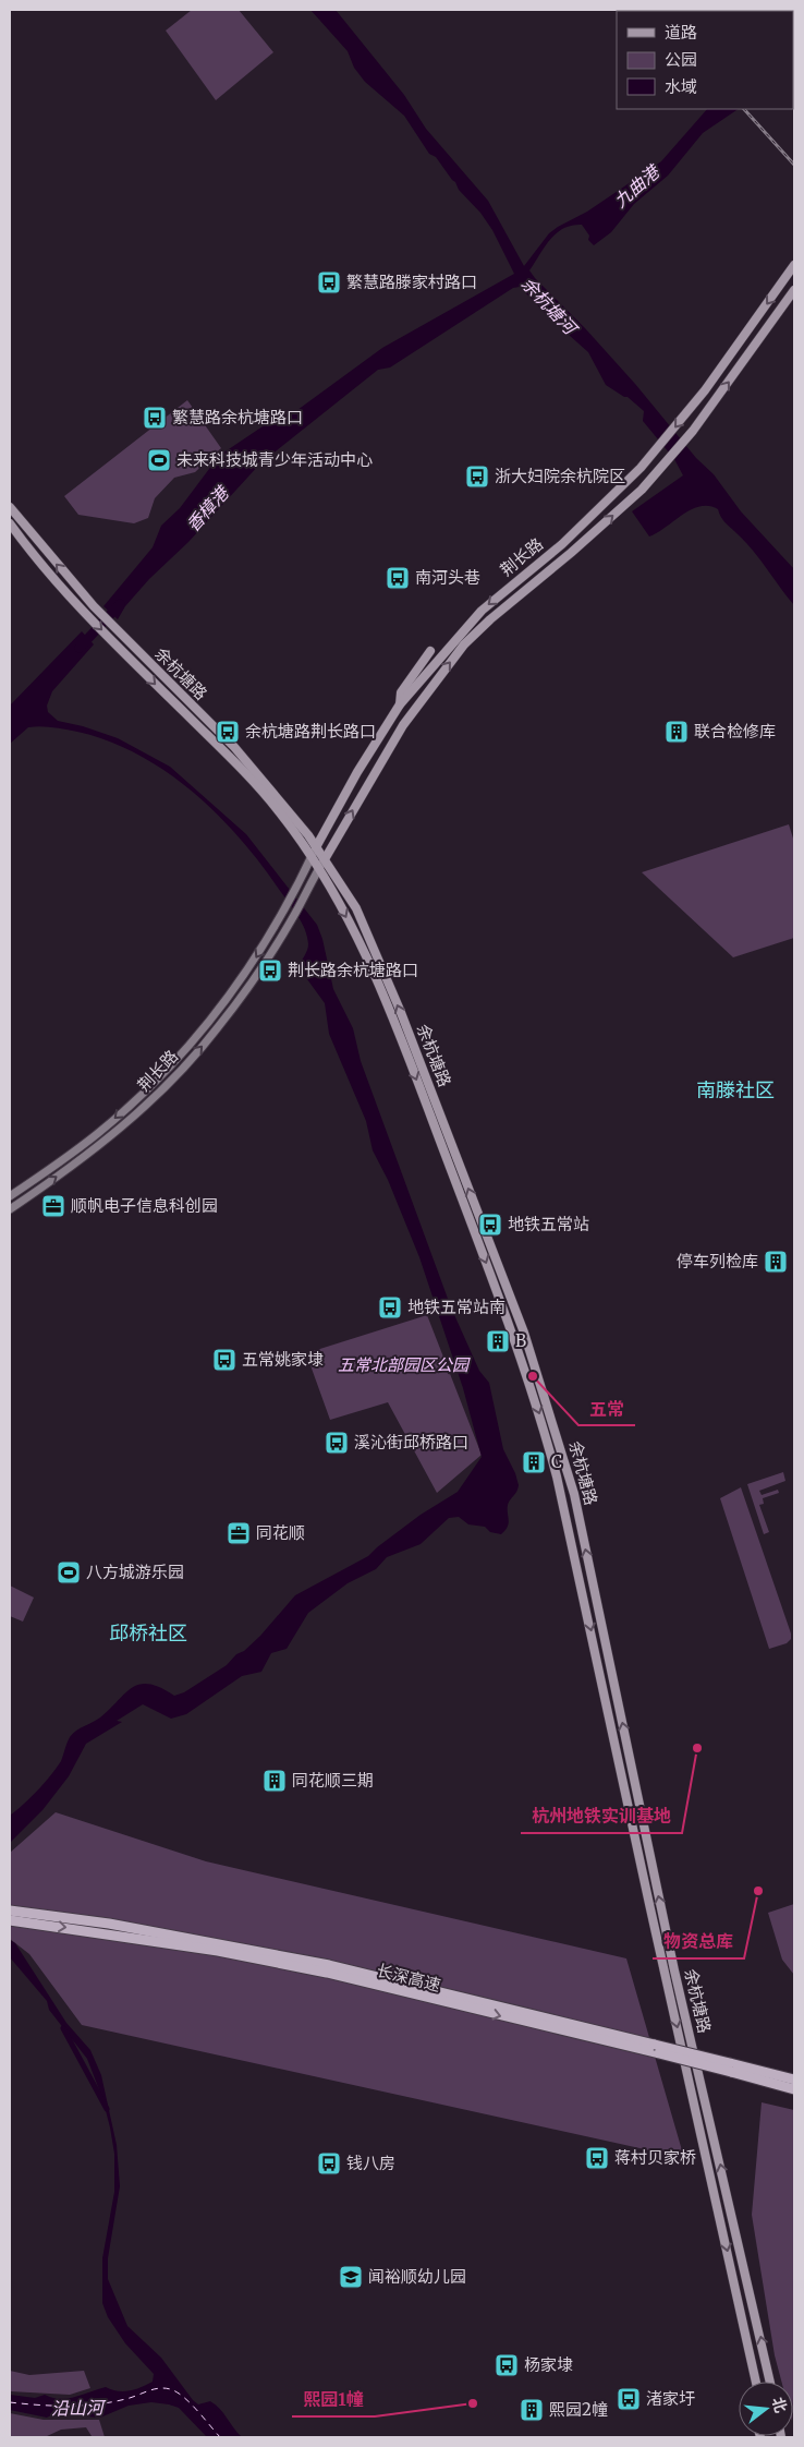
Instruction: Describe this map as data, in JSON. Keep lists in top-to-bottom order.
{
  "streets": {
    "highway": ["长深高速"],
    "main road": ["荆长路", "余杭塘路"]
  },
  "crossings": [
    ["荆长路", "余杭塘路"]
  ],
  "districts": ["南滕社区", "邱桥社区"],
  "water": [
    "九曲港",
    "余杭塘河",
    "香樟港",
    "沿山河"
  ],
  "parks": ["五常北部园区公园"],
  "places": {
    "bus stop": [
      "繁慧路滕家村路口",
      "繁慧路余杭塘路口",
      "浙大妇院余杭院区",
      "南河头巷",
      "余杭塘路荆长路口",
      "荆长路余杭塘路口",
      "地铁五常站",
      "地铁五常站南",
      "五常姚家埭",
      "溪沁街邱桥路口",
      "蒋村贝家桥",
      "钱八房",
      "杨家埭",
      "渚家圩"
    ],
    "sports": ["未来科技城青少年活动中心", "八方城游乐园"],
    "building": [
      "联合检修库",
      "停车列检库",
      "B",
      "C",
      "同花顺三期",
      "熙园2幢"
    ],
    "office": ["顺帆电子信息科创园", "同花顺"],
    "other": [
      "五常",
      "杭州地铁实训基地",
      "物资总库",
      "熙园1幢"
    ],
    "school or university": ["闻裕顺幼儿园"]
  },
  "legend": ["道路", "公园", "水域"],
  "north": "right"
}
